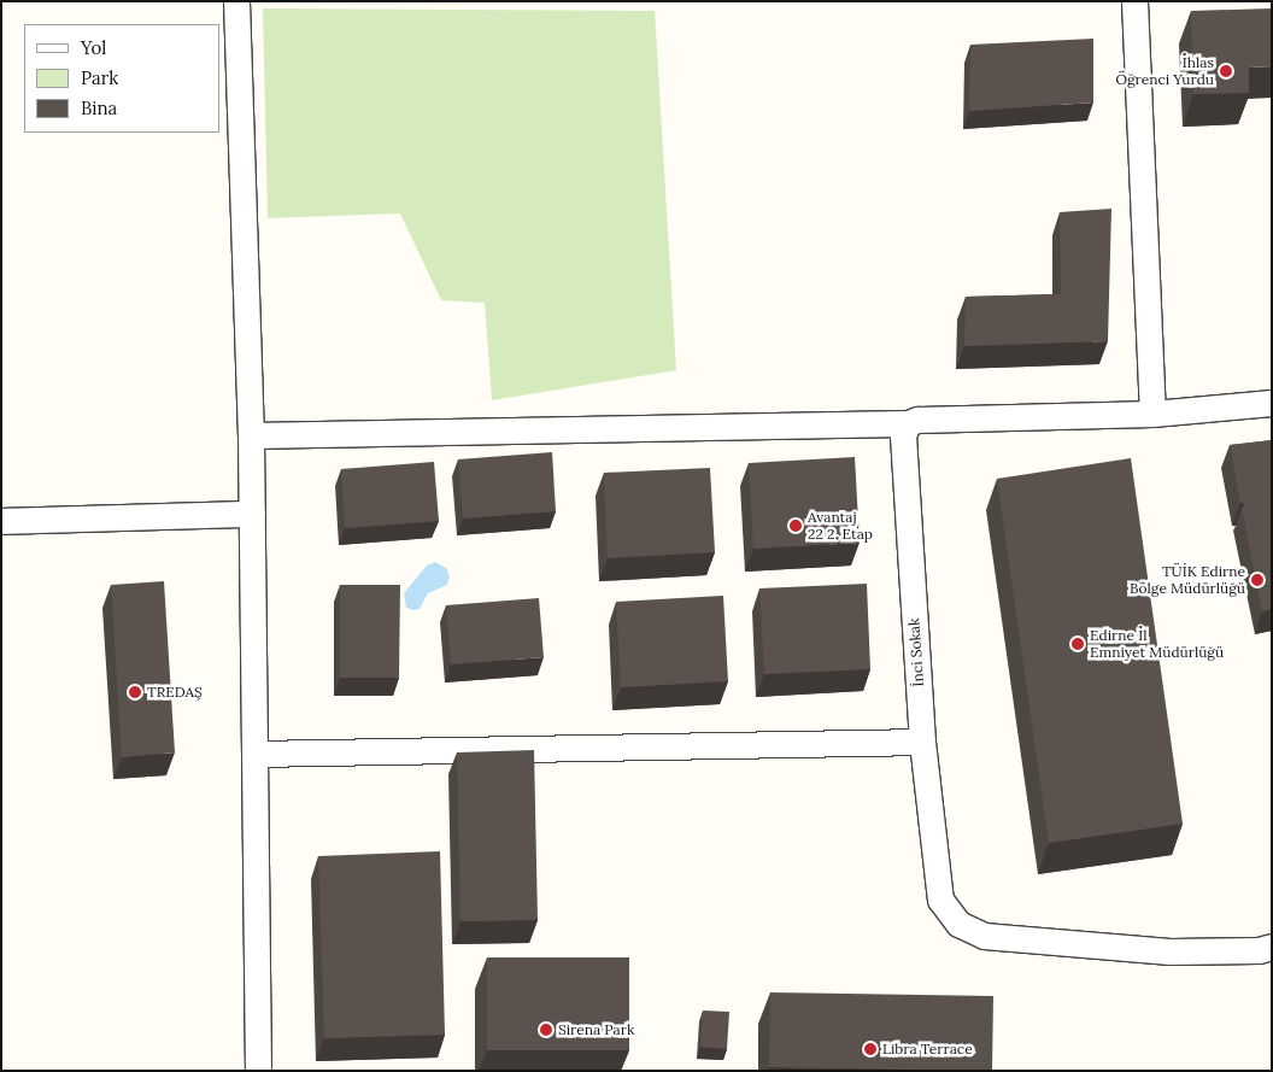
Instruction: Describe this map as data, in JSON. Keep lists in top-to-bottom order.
{
  "streets": {
    "street": ["İnci Sokak"]
  },
  "places": [
    "İhlas Öğrenci Yurdu",
    "Avantaj 22 2. Etap",
    "TÜİK Edirne Bölge Müdürlüğü",
    "Edirne İl Emniyet Müdürlüğü",
    "TREDAŞ",
    "Sirena Park",
    "Libra Terrace"
  ],
  "legend": ["Yol", "Park", "Bina"]
}
